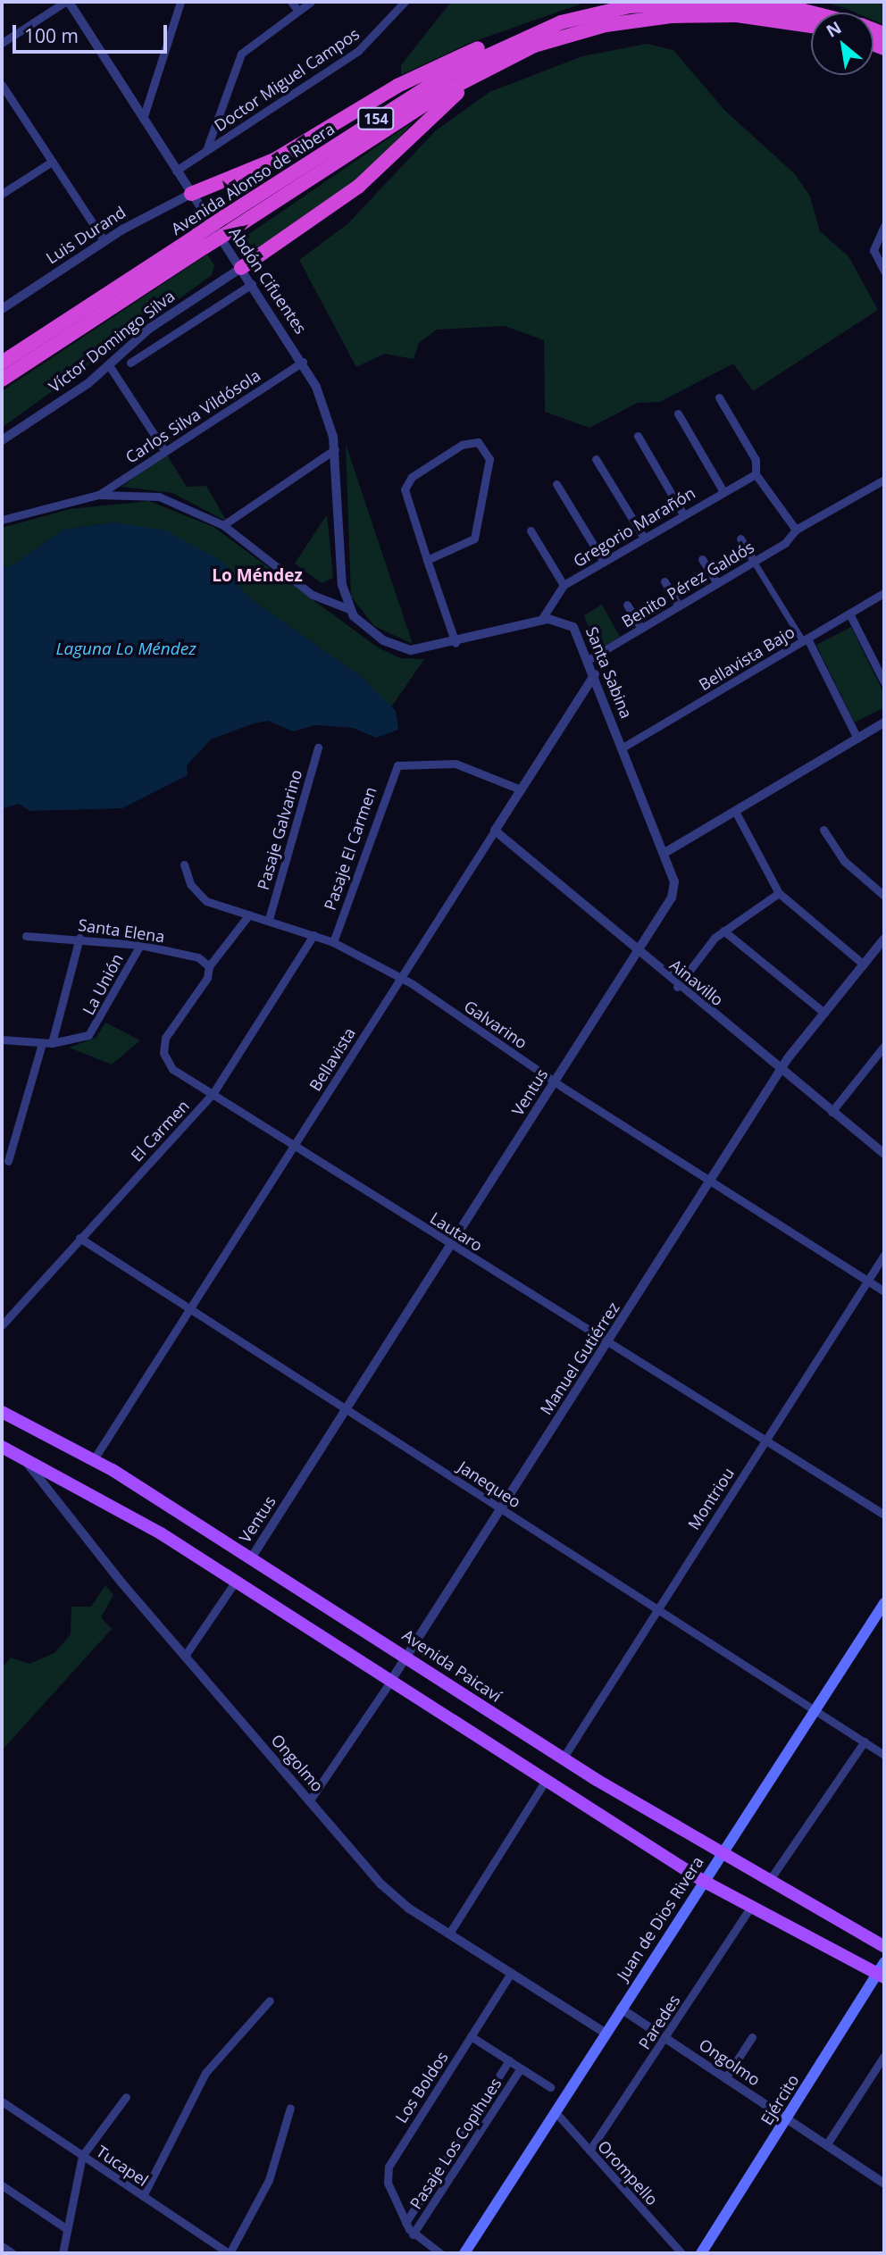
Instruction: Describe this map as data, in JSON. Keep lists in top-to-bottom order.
{
  "streets": {
    "highway": ["154", "Avenida Alonso de Ribera"],
    "main road": ["Avenida Paicaví", "Juan de Dios Rivera", "Ejército"],
    "street": [
      "Doctor Miguel Campos",
      "Luis Durand",
      "Abdón Cifuentes",
      "Víctor Domingo Silva",
      "Carlos Silva Vildósola",
      "Gregorio Marañón",
      "Benito Pérez Galdós",
      "Bellavista Bajo",
      "Santa Sabina",
      "Pasaje Galvarino",
      "Pasaje El Carmen",
      "Santa Elena",
      "Ainavillo",
      "La Unión",
      "Galvarino",
      "Bellavista",
      "Ventus",
      "El Carmen",
      "Lautaro",
      "Manuel Gutiérrez",
      "Janequeo",
      "Montriou",
      "Ongolmo",
      "Paredes",
      "Los Boldos",
      "Pasaje Los Copihues",
      "Tucapel",
      "Orompello"
    ]
  },
  "crossings": [
    ["Doctor Miguel Campos", "Abdón Cifuentes"],
    ["Luis Durand", "Abdón Cifuentes"],
    ["Abdón Cifuentes", "Víctor Domingo Silva"],
    ["Abdón Cifuentes", "Carlos Silva Vildósola"],
    ["Abdón Cifuentes", "Santa Sabina"],
    ["Gregorio Marañón", "Santa Sabina"],
    ["Benito Pérez Galdós", "Santa Sabina"],
    ["Bellavista Bajo", "Santa Sabina"],
    ["Santa Sabina", "Bellavista"],
    ["Santa Sabina", "Ventus"],
    ["Pasaje Galvarino", "Galvarino"],
    ["Pasaje El Carmen", "Galvarino"],
    ["Pasaje El Carmen", "Bellavista"],
    ["Santa Elena", "La Unión"],
    ["Santa Elena", "Lautaro"],
    ["Ainavillo", "Bellavista"],
    ["Ainavillo", "Ventus"],
    ["Ainavillo", "Manuel Gutiérrez"],
    ["Galvarino", "Bellavista"],
    ["Galvarino", "Ventus"],
    ["Galvarino", "El Carmen"],
    ["Galvarino", "Lautaro"],
    ["Galvarino", "Manuel Gutiérrez"],
    ["Galvarino", "Montriou"],
    ["Bellavista", "Lautaro"],
    ["Bellavista", "Janequeo"],
    ["Bellavista", "Avenida Paicaví"],
    ["Ventus", "Lautaro"],
    ["Ventus", "Janequeo"],
    ["Ventus", "Avenida Paicaví"],
    ["El Carmen", "Lautaro"],
    ["El Carmen", "Janequeo"],
    ["Lautaro", "Manuel Gutiérrez"],
    ["Lautaro", "Montriou"],
    ["Manuel Gutiérrez", "Janequeo"],
    ["Manuel Gutiérrez", "Avenida Paicaví"],
    ["Manuel Gutiérrez", "Ongolmo"],
    ["Janequeo", "Montriou"],
    ["Janequeo", "Juan de Dios Rivera"],
    ["Montriou", "Avenida Paicaví"],
    ["Avenida Paicaví", "Juan de Dios Rivera"],
    ["Ongolmo", "Juan de Dios Rivera"],
    ["Ongolmo", "Paredes"],
    ["Ongolmo", "Los Boldos"],
    ["Ongolmo", "Ejército"],
    ["Juan de Dios Rivera", "Orompello"],
    ["Paredes", "Orompello"],
    ["Los Boldos", "Pasaje Los Copihues"]
  ],
  "districts": ["Lo Méndez"],
  "water": ["Laguna Lo Méndez"],
  "scale_bar": "100 m",
  "north": "top left"
}
